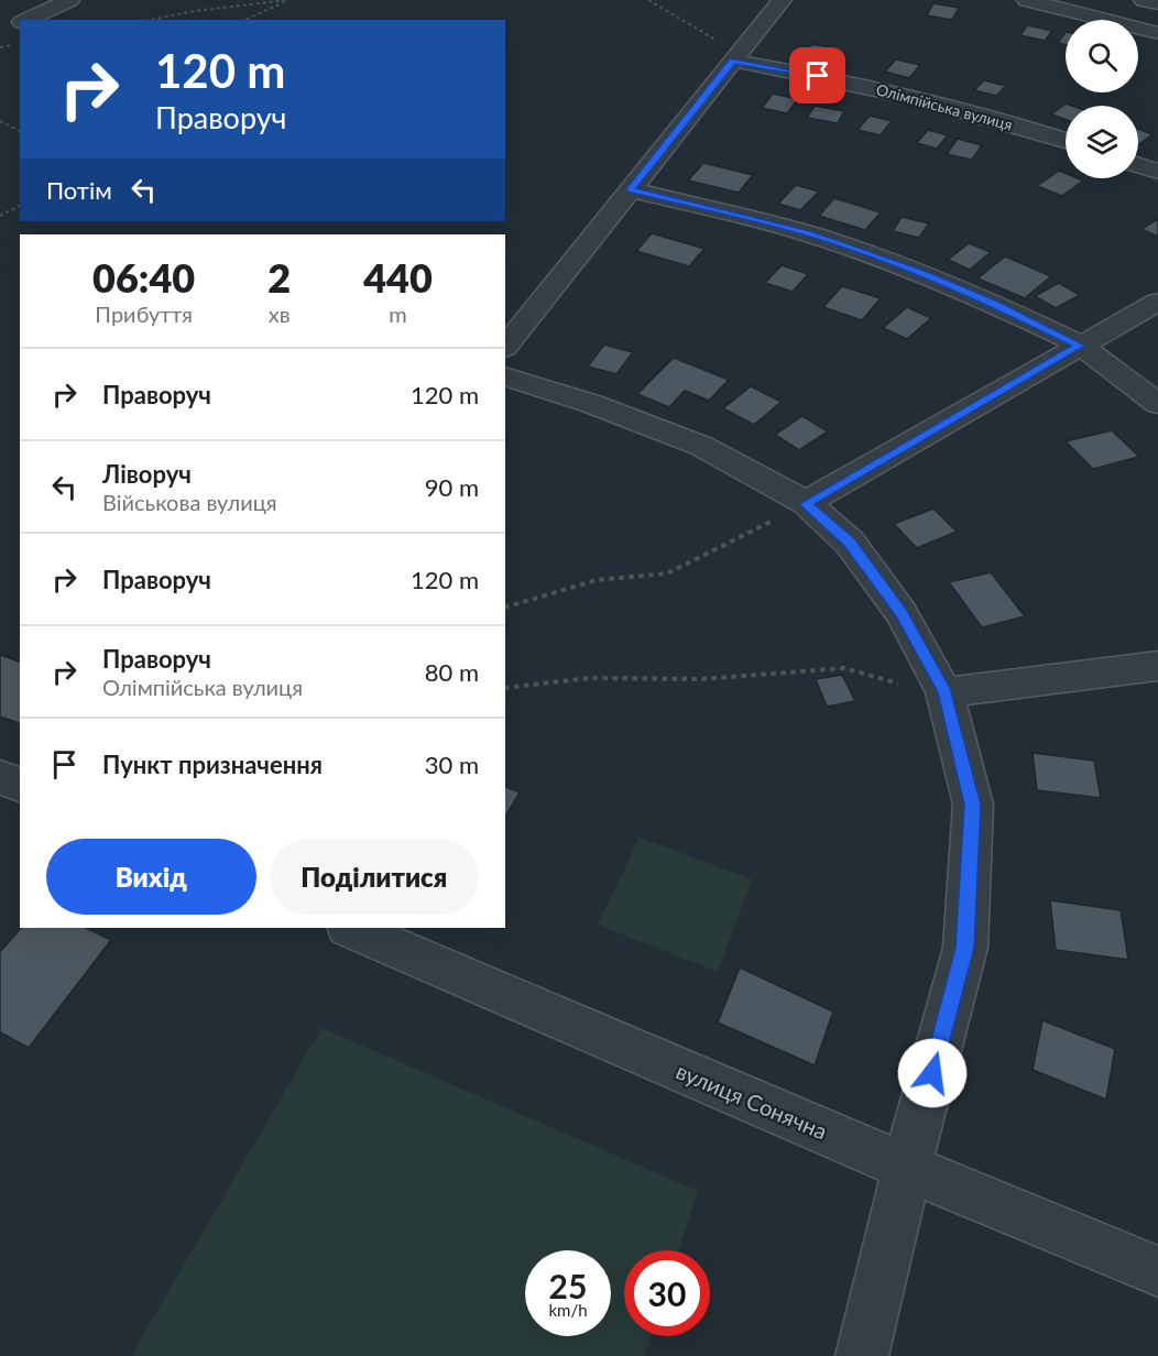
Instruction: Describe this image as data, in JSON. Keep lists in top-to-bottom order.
{
  "streets": {
    "street": ["Олімпійська вулиця", "вулиця Сонячна"]
  },
  "page": {
    "turn": ["120 m", "Праворуч"],
    "then": "Потім",
    "eta": [
      "06:40",
      "Прибуття",
      "2",
      "хв",
      "440",
      "m"
    ],
    "list": [
      {
        "name": "Праворуч",
        "value": "120 m"
      },
      {
        "name": "Ліворуч",
        "note": "Військова вулиця",
        "value": "90 m"
      },
      {
        "name": "Праворуч",
        "value": "120 m"
      },
      {
        "name": "Праворуч",
        "note": "Олімпійська вулиця",
        "value": "80 m"
      },
      {
        "name": "Пункт призначення",
        "value": "30 m"
      }
    ],
    "buttons": ["Вихід", "Поділитися"],
    "speed": "25 km/h",
    "limit": "30"
  }
}
